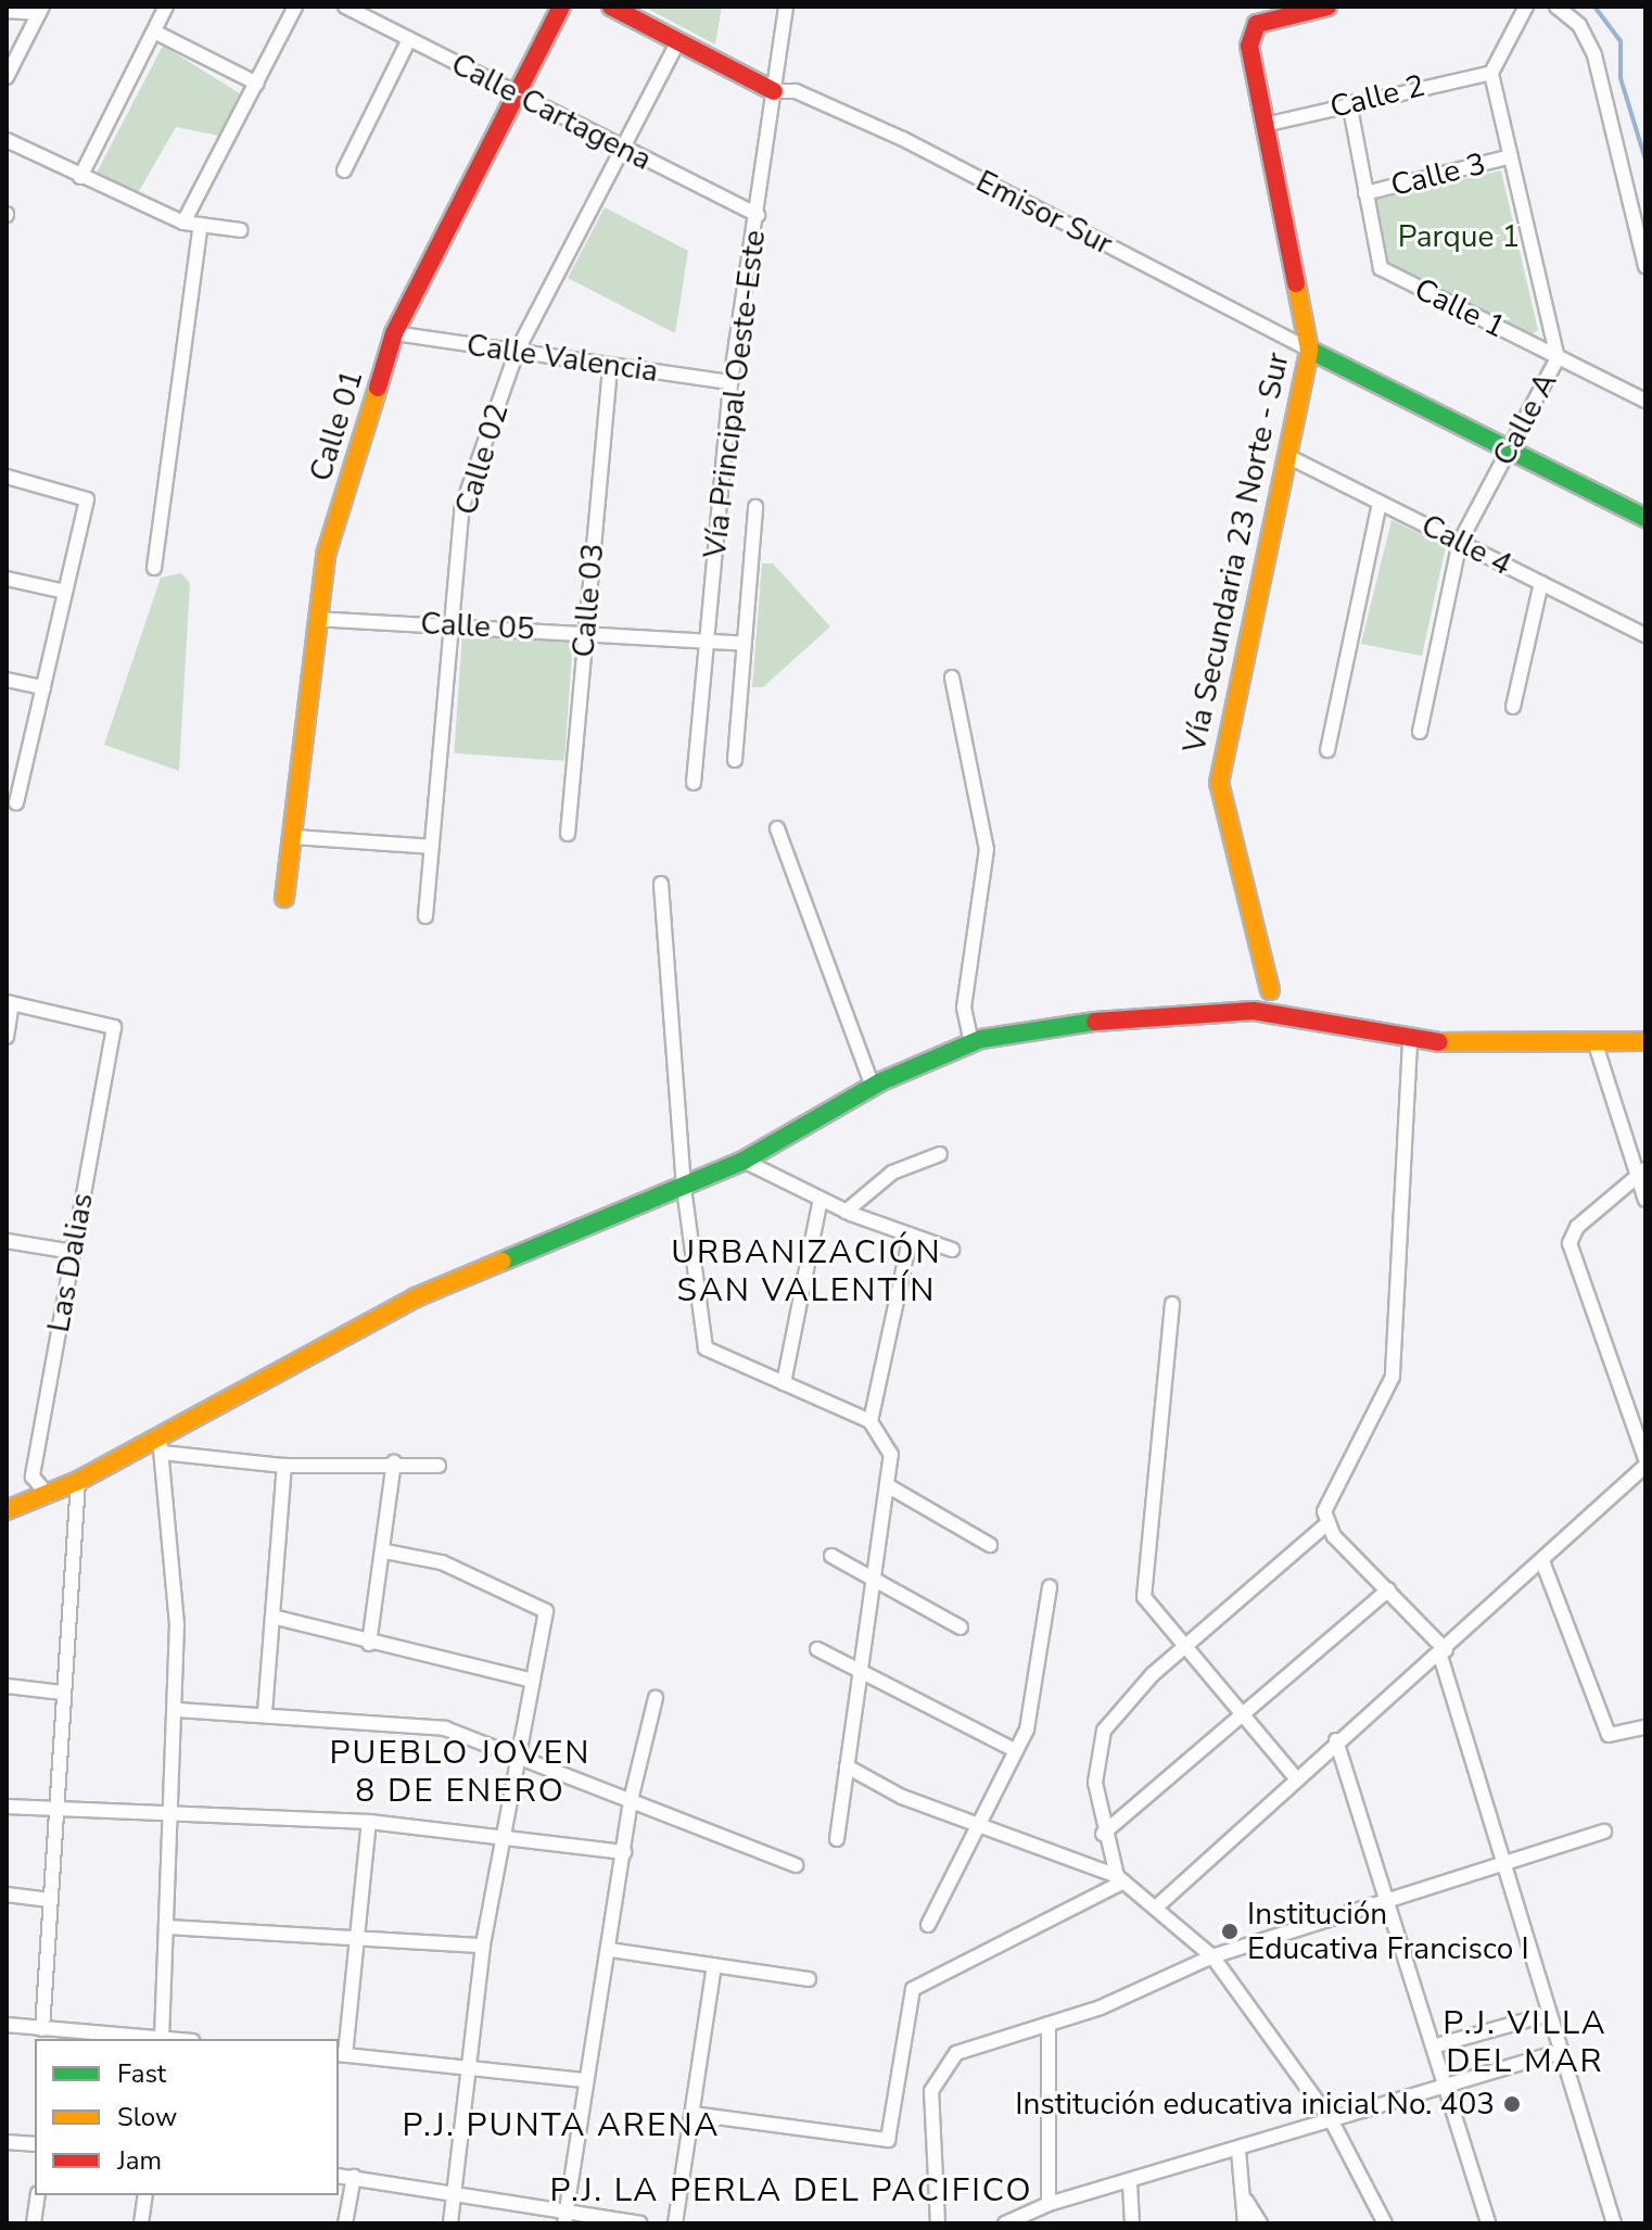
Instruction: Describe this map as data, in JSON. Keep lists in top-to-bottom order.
{
  "streets": {
    "street": [
      "Calle 2",
      "Calle Cartagena",
      "Calle 3",
      "Emisor Sur",
      "Calle 1",
      "Calle Valencia",
      "Vía Principal Oeste-Este",
      "Calle A",
      "Calle 01",
      "Calle 02",
      "Calle 4",
      "Vía Secundaria 23 Norte - Sur",
      "Calle 03",
      "Calle 05",
      "Las Dalias"
    ]
  },
  "crossings": [
    ["Calle 2", "Calle 1"],
    ["Calle 2", "Calle A"],
    ["Calle 2", "Vía Secundaria 23 Norte - Sur"],
    ["Calle Cartagena", "Vía Principal Oeste-Este"],
    ["Calle Cartagena", "Calle 01"],
    ["Calle Cartagena", "Calle 02"],
    ["Calle 3", "Calle 1"],
    ["Calle 3", "Calle A"],
    ["Emisor Sur", "Vía Principal Oeste-Este"],
    ["Emisor Sur", "Vía Secundaria 23 Norte - Sur"],
    ["Calle 1", "Calle A"],
    ["Calle Valencia", "Vía Principal Oeste-Este"],
    ["Calle Valencia", "Calle 01"],
    ["Calle Valencia", "Calle 02"],
    ["Calle Valencia", "Calle 03"],
    ["Vía Principal Oeste-Este", "Calle 05"],
    ["Calle A", "Calle 4"],
    ["Calle 01", "Calle 05"],
    ["Calle 02", "Calle 05"],
    ["Calle 4", "Vía Secundaria 23 Norte - Sur"],
    ["Calle 03", "Calle 05"]
  ],
  "districts": [
    "URBANIZACIÓN SAN VALENTÍN",
    "PUEBLO JOVEN 8 DE ENERO",
    "P.J. VILLA DEL MAR",
    "P.J. PUNTA ARENA",
    "P.J. LA PERLA DEL PACIFICO"
  ],
  "parks": ["Parque 1"],
  "places": ["Institución Educativa Francisco I", "Institución educativa inicial No. 403"],
  "legend": ["Fast", "Slow", "Jam"]
}
